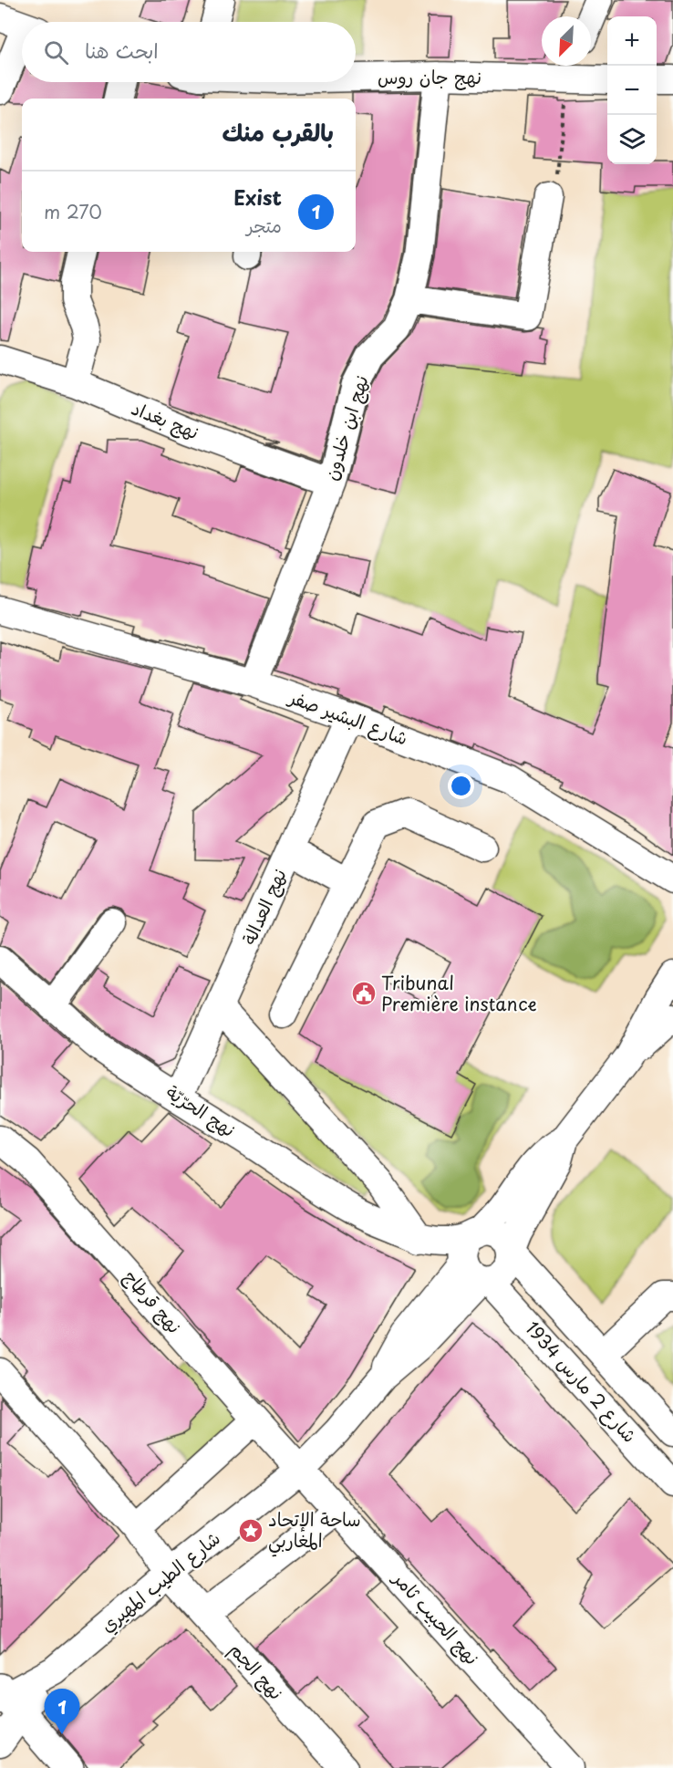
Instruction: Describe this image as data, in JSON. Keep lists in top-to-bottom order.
{
  "streets": {
    "street": [
      "نهج جان روس",
      "نهج بغداد",
      "نهج ابن خلدون",
      "شارع البشير صفر",
      "نهج العدالة",
      "نهج الحرّيّة",
      "نهج قرطاج",
      "شارع 2 مارس 1934",
      "شارع الطيب المهيري",
      "نهج الحبيب ثامر",
      "نهج الجم"
    ]
  },
  "crossings": [
    ["نهج جان روس", "نهج ابن خلدون"],
    ["نهج بغداد", "نهج ابن خلدون"],
    ["نهج ابن خلدون", "شارع البشير صفر"],
    ["شارع البشير صفر", "نهج العدالة"],
    ["نهج العدالة", "نهج الحرّيّة"],
    ["نهج قرطاج", "شارع الطيب المهيري"],
    ["نهج قرطاج", "نهج الحبيب ثامر"],
    ["شارع 2 مارس 1934", "شارع الطيب المهيري"],
    ["شارع الطيب المهيري", "نهج الحبيب ثامر"],
    ["شارع الطيب المهيري", "نهج الجم"]
  ],
  "places": {
    "public building": ["Tribunal Première instance"],
    "place": ["ساحة الإتحاد المغاربي"]
  },
  "north": "bottom left",
  "page": {
    "map_buttons": ["+", "−"],
    "search": "ابحث هنا",
    "heading": "بالقرب منك",
    "list": [
      {
        "mark": "1",
        "name": "Exist",
        "note": "متجر",
        "value": "270 m"
      }
    ],
    "pins": "1"
  }
}
